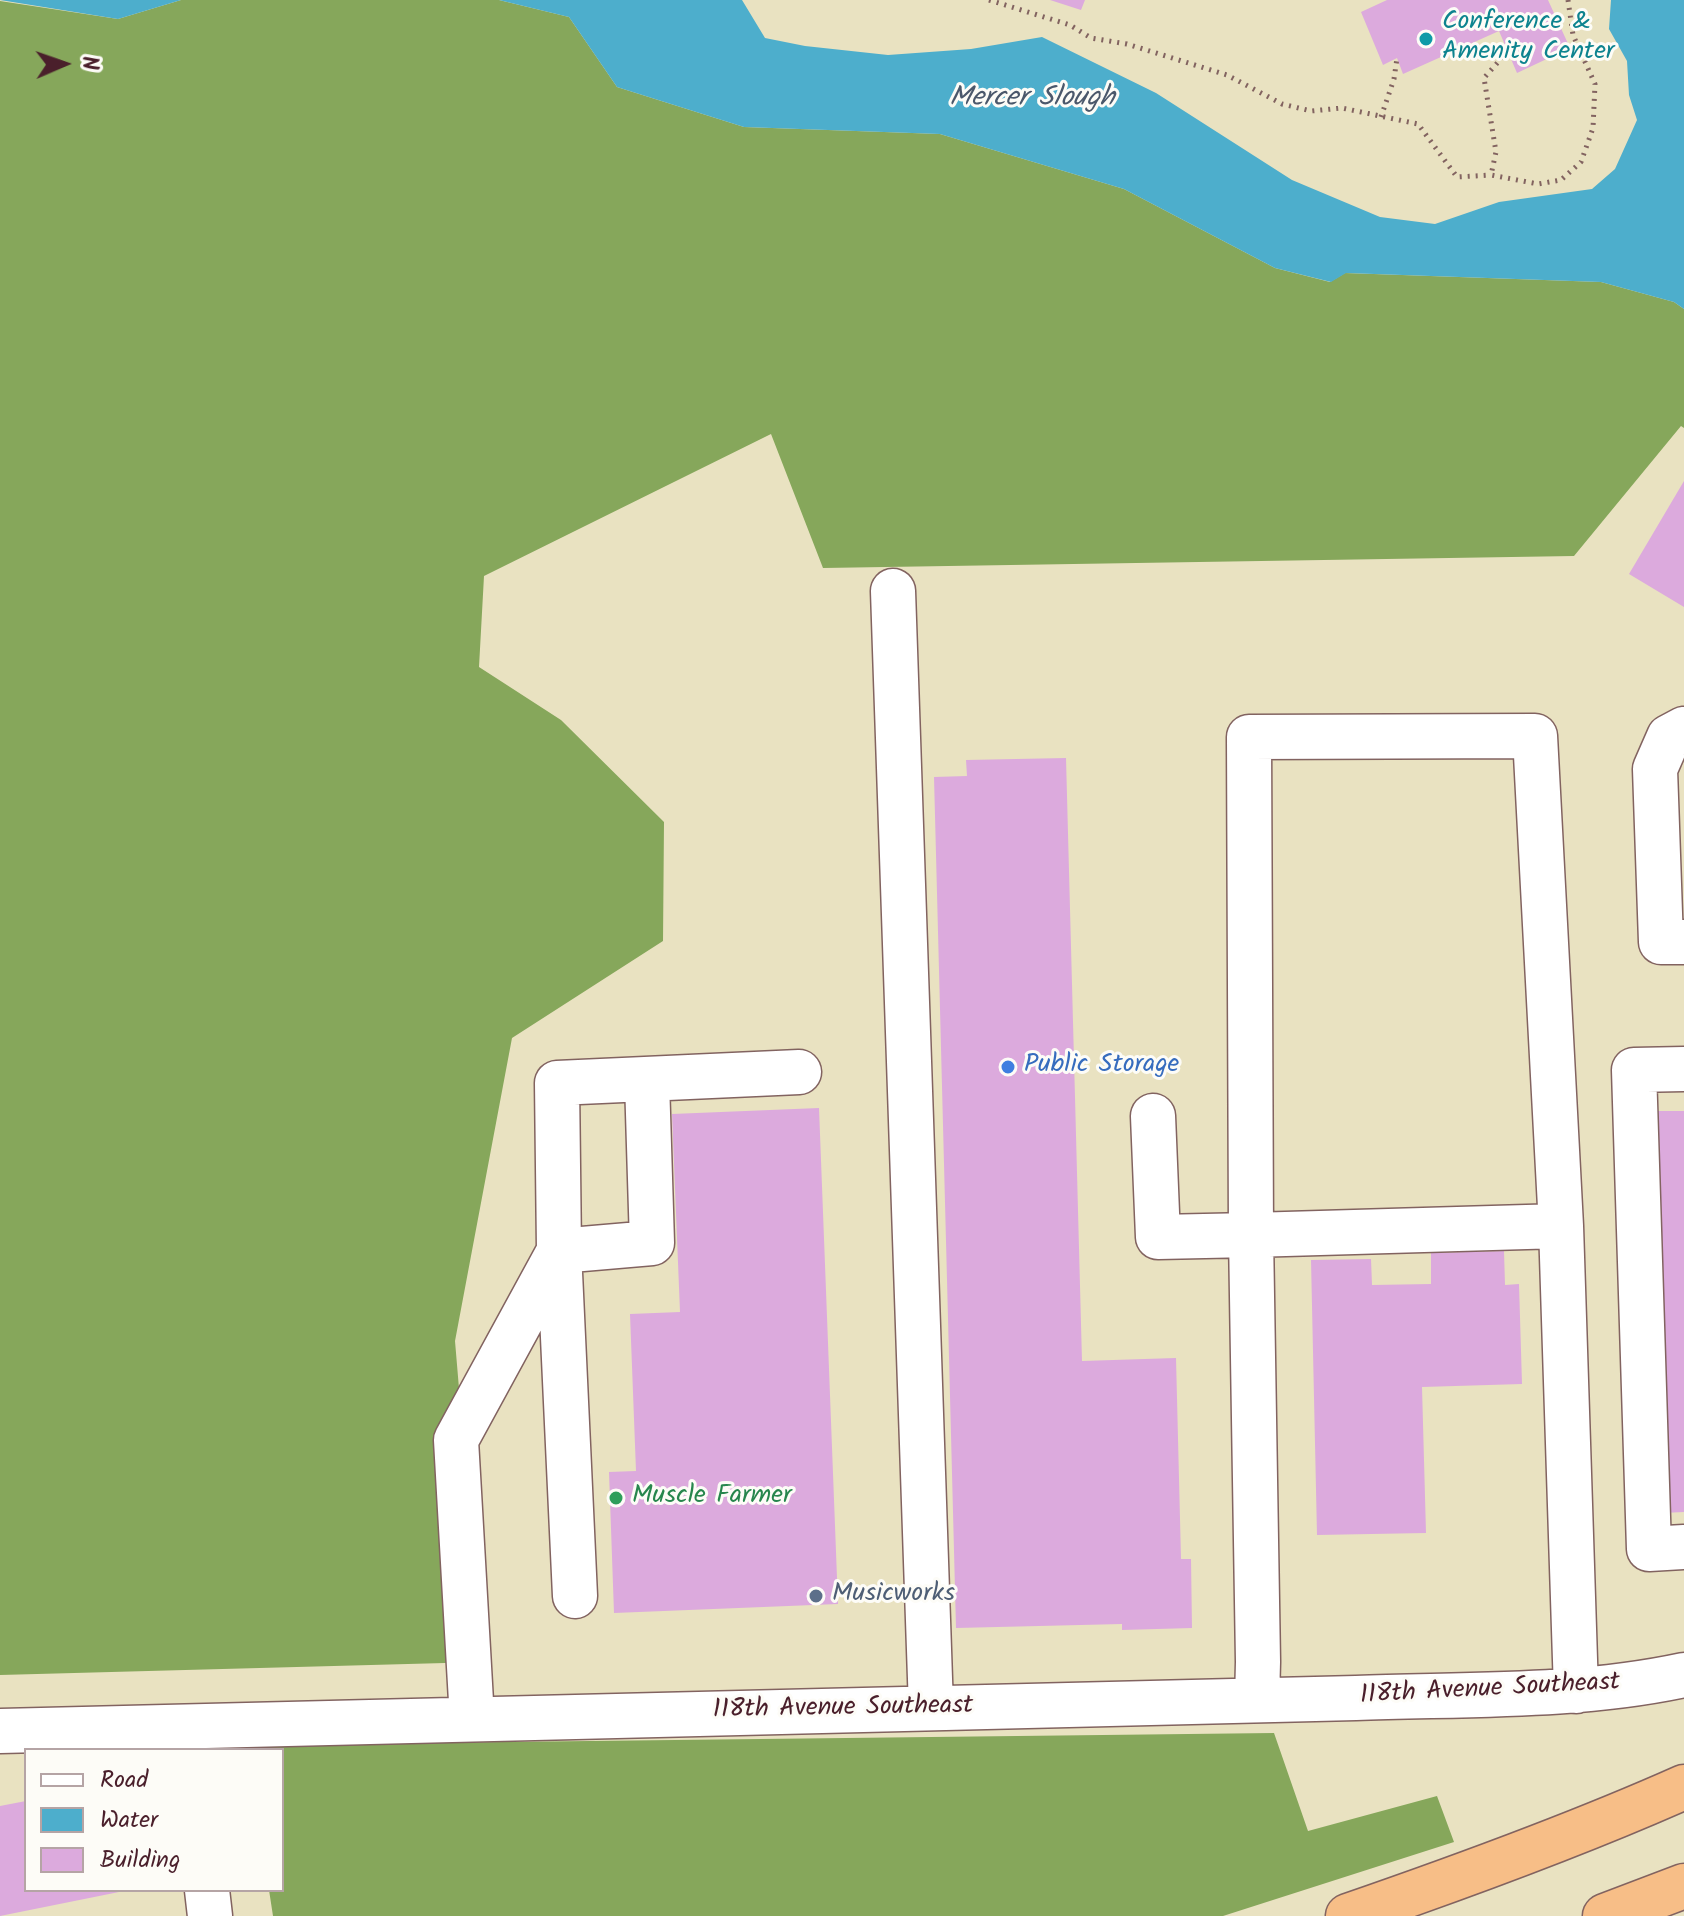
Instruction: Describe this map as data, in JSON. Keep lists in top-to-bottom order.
{
  "streets": {
    "street": ["118th Avenue Southeast"]
  },
  "water": ["Mercer Slough"],
  "places": [
    "Conference & Amenity Center",
    "Public Storage",
    "Muscle Farmer",
    "Musicworks"
  ],
  "legend": ["Road", "Water", "Building"],
  "north": "right"
}
